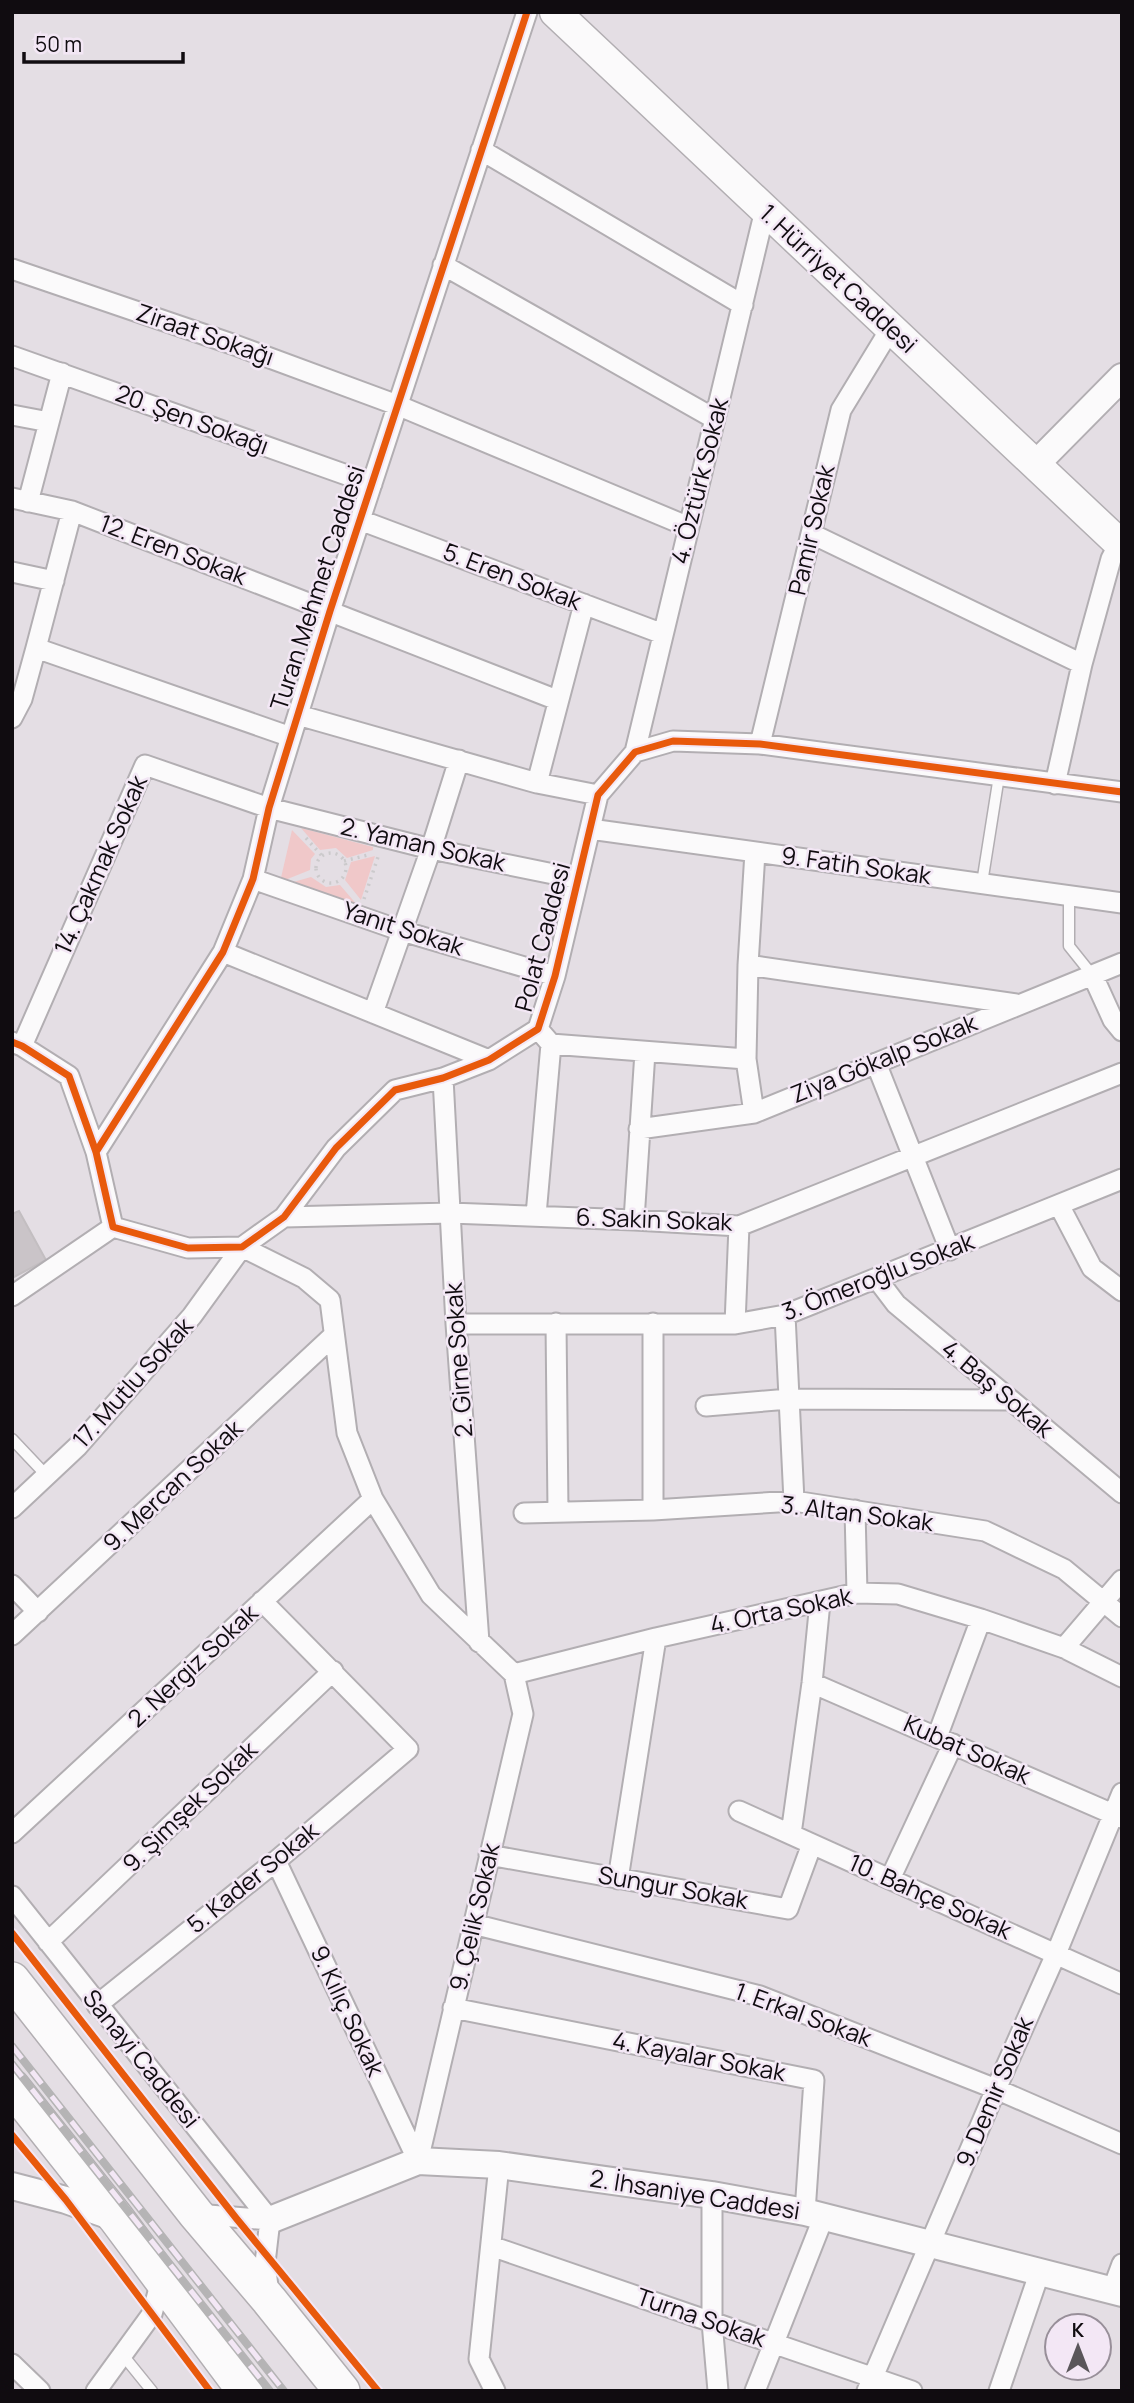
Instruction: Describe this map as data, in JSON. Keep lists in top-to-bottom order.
{
  "streets": {
    "main road": ["1. Hürriyet Caddesi"],
    "street": [
      "Ziraat Sokağı",
      "20. Şen Sokağı",
      "4. Öztürk Sokak",
      "Pamir Sokak",
      "12. Eren Sokak",
      "5. Eren Sokak",
      "Turan Mehmet Caddesi",
      "2. Yaman Sokak",
      "14. Çakmak Sokak",
      "9. Fatih Sokak",
      "Yanıt Sokak",
      "Polat Caddesi",
      "Ziya Gökalp Sokak",
      "6. Sakin Sokak",
      "3. Ömeroğlu Sokak",
      "2. Girne Sokak",
      "17. Mutlu Sokak",
      "4. Baş Sokak",
      "9. Mercan Sokak",
      "3. Altan Sokak",
      "4. Orta Sokak",
      "2. Nergiz Sokak",
      "Kubat Sokak",
      "9. Şimşek Sokak",
      "5. Kader Sokak",
      "Sungur Sokak",
      "10. Bahçe Sokak",
      "9. Çelik Sokak",
      "9. Kılıç Sokak",
      "1. Erkal Sokak",
      "4. Kayalar Sokak",
      "Sanayi Caddesi",
      "9. Demir Sokak",
      "2. İhsaniye Caddesi",
      "Turna Sokak"
    ]
  },
  "crossings": [
    ["1. Hürriyet Caddesi", "4. Öztürk Sokak"],
    ["1. Hürriyet Caddesi", "Pamir Sokak"],
    ["Ziraat Sokağı", "4. Öztürk Sokak"],
    ["Ziraat Sokağı", "Turan Mehmet Caddesi"],
    ["20. Şen Sokağı", "Turan Mehmet Caddesi"],
    ["4. Öztürk Sokak", "5. Eren Sokak"],
    ["4. Öztürk Sokak", "Polat Caddesi"],
    ["12. Eren Sokak", "Turan Mehmet Caddesi"],
    ["5. Eren Sokak", "Turan Mehmet Caddesi"],
    ["Turan Mehmet Caddesi", "2. Yaman Sokak"],
    ["Turan Mehmet Caddesi", "14. Çakmak Sokak"],
    ["Turan Mehmet Caddesi", "Yanıt Sokak"],
    ["2. Yaman Sokak", "14. Çakmak Sokak"],
    ["2. Yaman Sokak", "Polat Caddesi"],
    ["9. Fatih Sokak", "Polat Caddesi"],
    ["Yanıt Sokak", "Polat Caddesi"],
    ["Polat Caddesi", "6. Sakin Sokak"],
    ["Polat Caddesi", "2. Girne Sokak"],
    ["Polat Caddesi", "17. Mutlu Sokak"],
    ["6. Sakin Sokak", "2. Girne Sokak"],
    ["3. Ömeroğlu Sokak", "2. Girne Sokak"],
    ["3. Ömeroğlu Sokak", "4. Baş Sokak"],
    ["4. Orta Sokak", "9. Çelik Sokak"],
    ["Kubat Sokak", "9. Demir Sokak"],
    ["9. Şimşek Sokak", "5. Kader Sokak"],
    ["9. Şimşek Sokak", "Sanayi Caddesi"],
    ["5. Kader Sokak", "9. Kılıç Sokak"],
    ["5. Kader Sokak", "Sanayi Caddesi"],
    ["Sungur Sokak", "10. Bahçe Sokak"],
    ["Sungur Sokak", "9. Çelik Sokak"],
    ["10. Bahçe Sokak", "9. Demir Sokak"],
    ["9. Çelik Sokak", "9. Kılıç Sokak"],
    ["9. Çelik Sokak", "1. Erkal Sokak"],
    ["9. Çelik Sokak", "4. Kayalar Sokak"],
    ["9. Çelik Sokak", "2. İhsaniye Caddesi"],
    ["9. Kılıç Sokak", "2. İhsaniye Caddesi"],
    ["1. Erkal Sokak", "9. Demir Sokak"],
    ["4. Kayalar Sokak", "2. İhsaniye Caddesi"],
    ["Sanayi Caddesi", "2. İhsaniye Caddesi"],
    ["9. Demir Sokak", "2. İhsaniye Caddesi"],
    ["9. Demir Sokak", "Turna Sokak"]
  ],
  "scale_bar": "50 m",
  "north": "top"
}
